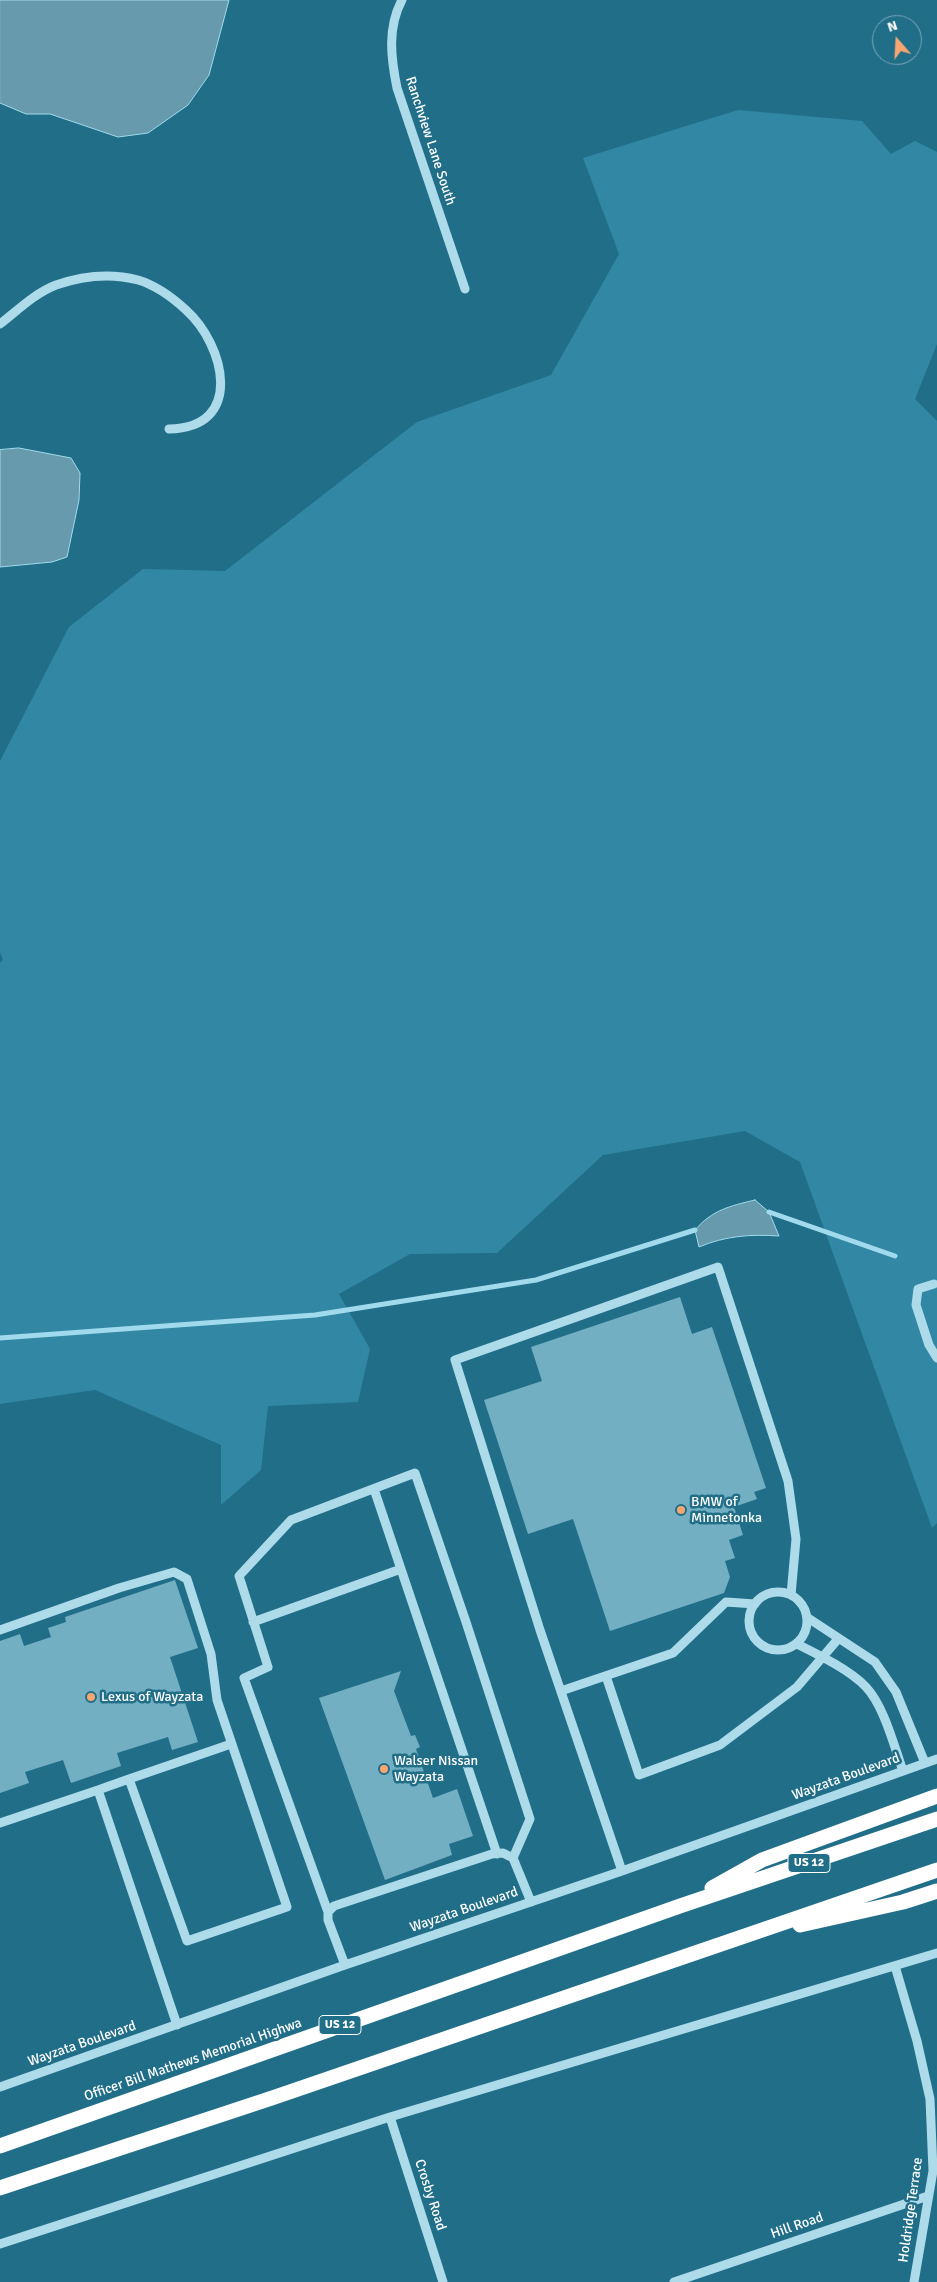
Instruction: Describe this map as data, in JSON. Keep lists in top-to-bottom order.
{
  "streets": {
    "highway": ["US 12", "Officer Bill Mathews Memorial Highwa"],
    "street": [
      "Ranchview Lane South",
      "Wayzata Boulevard",
      "Crosby Road",
      "Holdridge Terrace",
      "Hill Road"
    ]
  },
  "crossings": [
    ["US 12", "Officer Bill Mathews Memorial Highwa"],
    ["Holdridge Terrace", "Hill Road"]
  ],
  "places": ["BMW of Minnetonka", "Lexus of Wayzata", "Walser Nissan Wayzata"],
  "north": "top"
}
